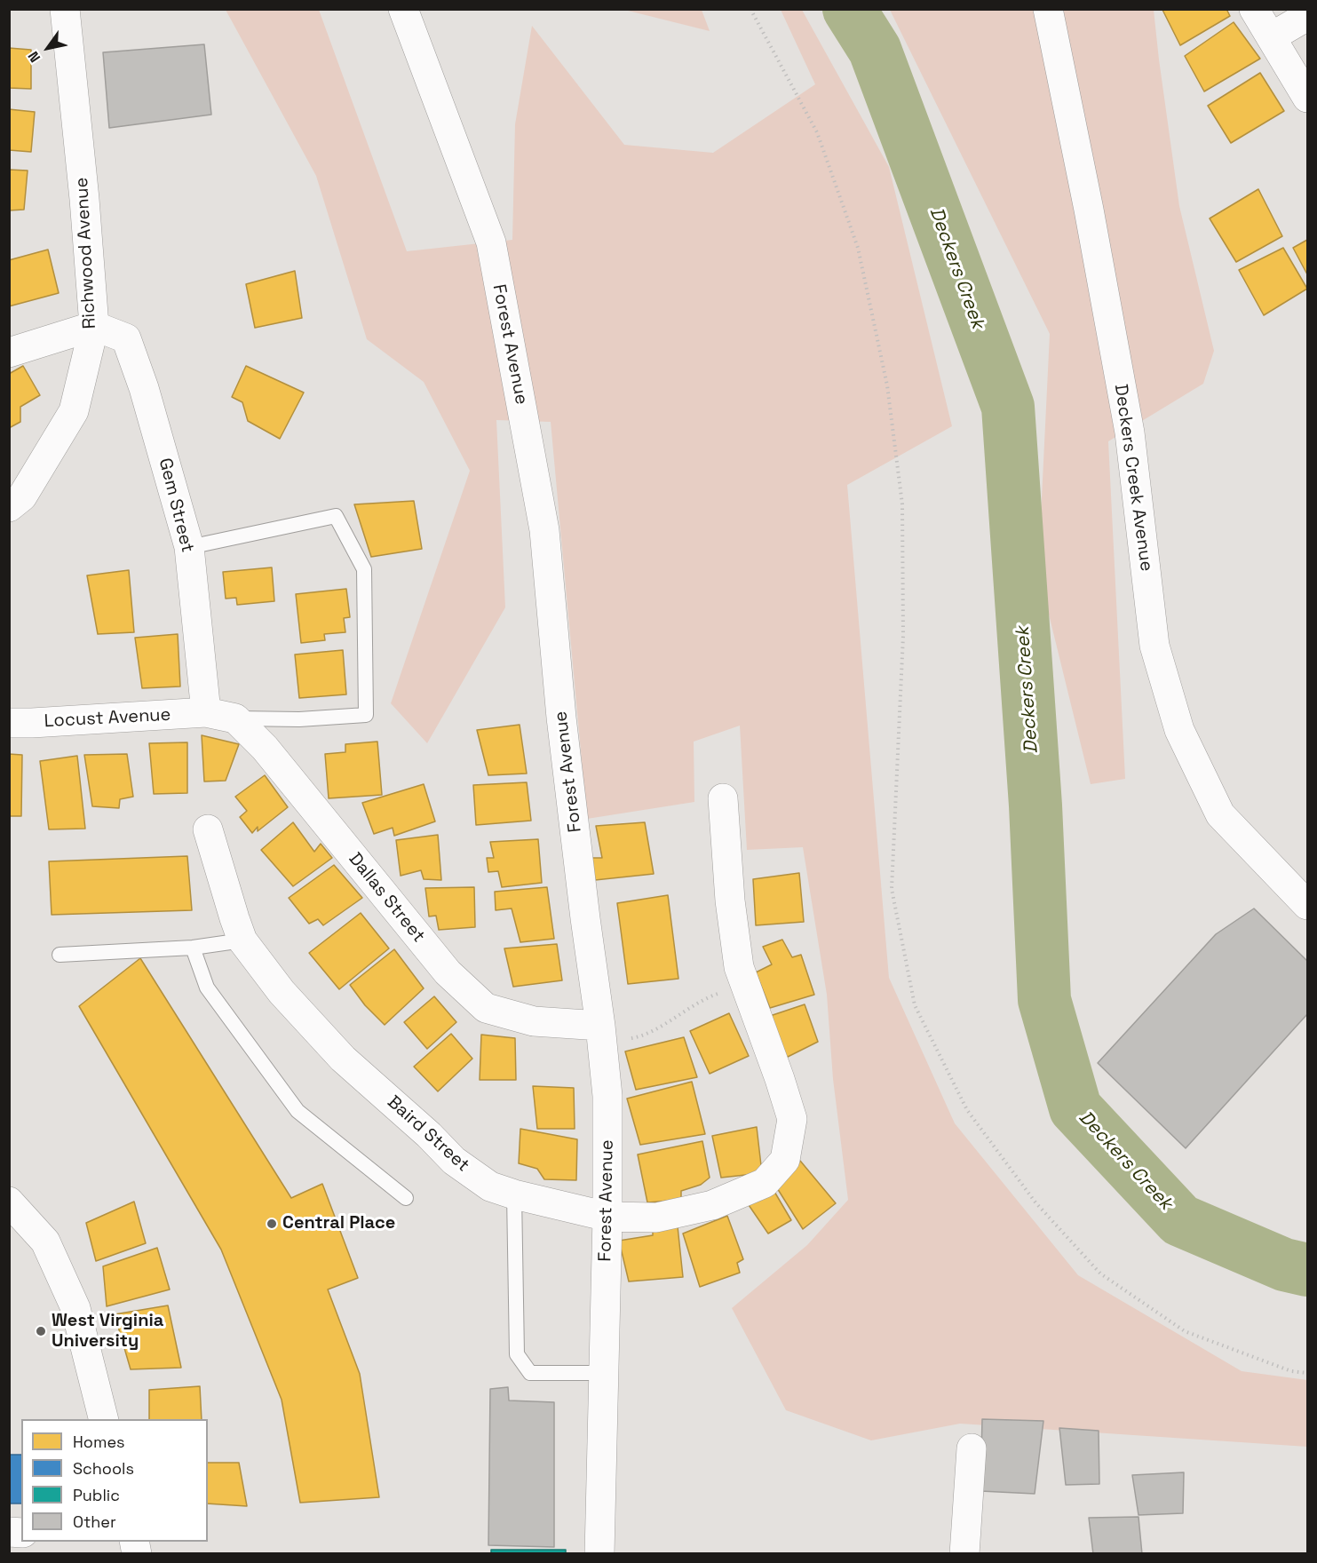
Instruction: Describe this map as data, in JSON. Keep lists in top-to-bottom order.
{
  "streets": {
    "street": [
      "Richwood Avenue",
      "Forest Avenue",
      "Deckers Creek Avenue",
      "Gem Street",
      "Locust Avenue",
      "Dallas Street",
      "Baird Street"
    ]
  },
  "crossings": [
    ["Richwood Avenue", "Gem Street"],
    ["Forest Avenue", "Dallas Street"],
    ["Forest Avenue", "Baird Street"],
    ["Gem Street", "Locust Avenue"]
  ],
  "water": ["Deckers Creek"],
  "places": ["Central Place", "West Virginia University"],
  "legend": [
    "Homes",
    "Schools",
    "Public",
    "Other"
  ],
  "north": "bottom left"
}
